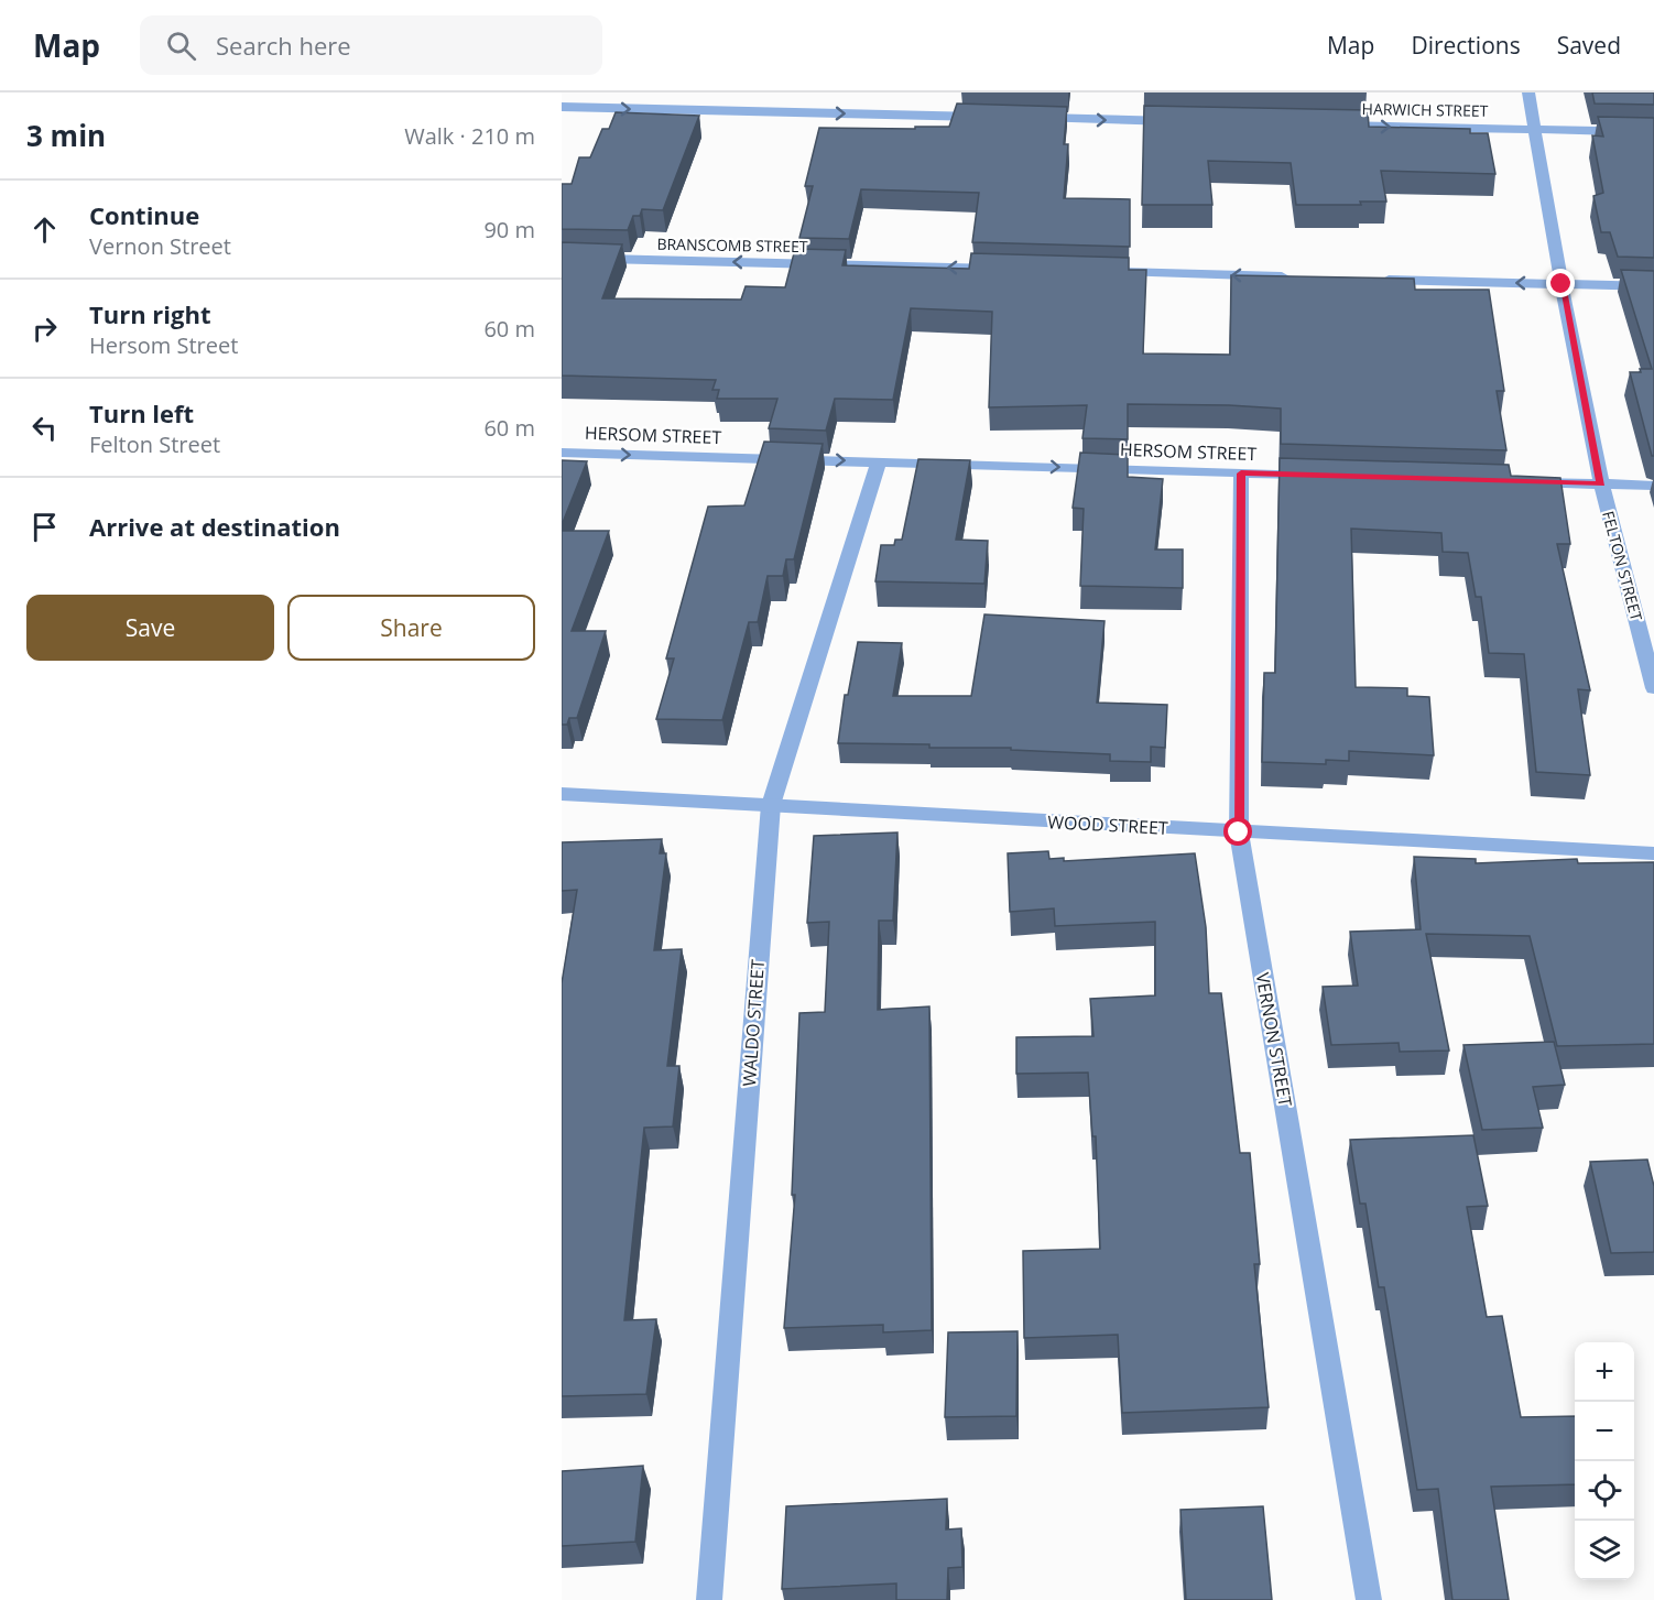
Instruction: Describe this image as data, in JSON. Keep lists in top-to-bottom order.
{
  "streets": {
    "street": [
      "HARWICH STREET",
      "BRANSCOMB STREET",
      "HERSOM STREET",
      "FELTON STREET",
      "WOOD STREET",
      "WALDO STREET",
      "VERNON STREET"
    ]
  },
  "crossings": [
    ["HARWICH STREET", "FELTON STREET"],
    ["HERSOM STREET", "WALDO STREET"],
    ["HERSOM STREET", "VERNON STREET"],
    ["WOOD STREET", "WALDO STREET"],
    ["WOOD STREET", "VERNON STREET"]
  ],
  "one_way": ["HERSOM STREET"],
  "page": {
    "header": "Map",
    "search": "Search here",
    "nav": ["Map", "Directions", "Saved"],
    "heading": ["3 min", "Walk · 210 m"],
    "list": [
      ["Continue", "Vernon Street", "90 m"],
      ["Turn right", "Hersom Street", "60 m"],
      ["Turn left", "Felton Street", "60 m"],
      "Arrive at destination"
    ],
    "buttons": ["Save", "Share"],
    "map_buttons": ["+", "−"]
  }
}
